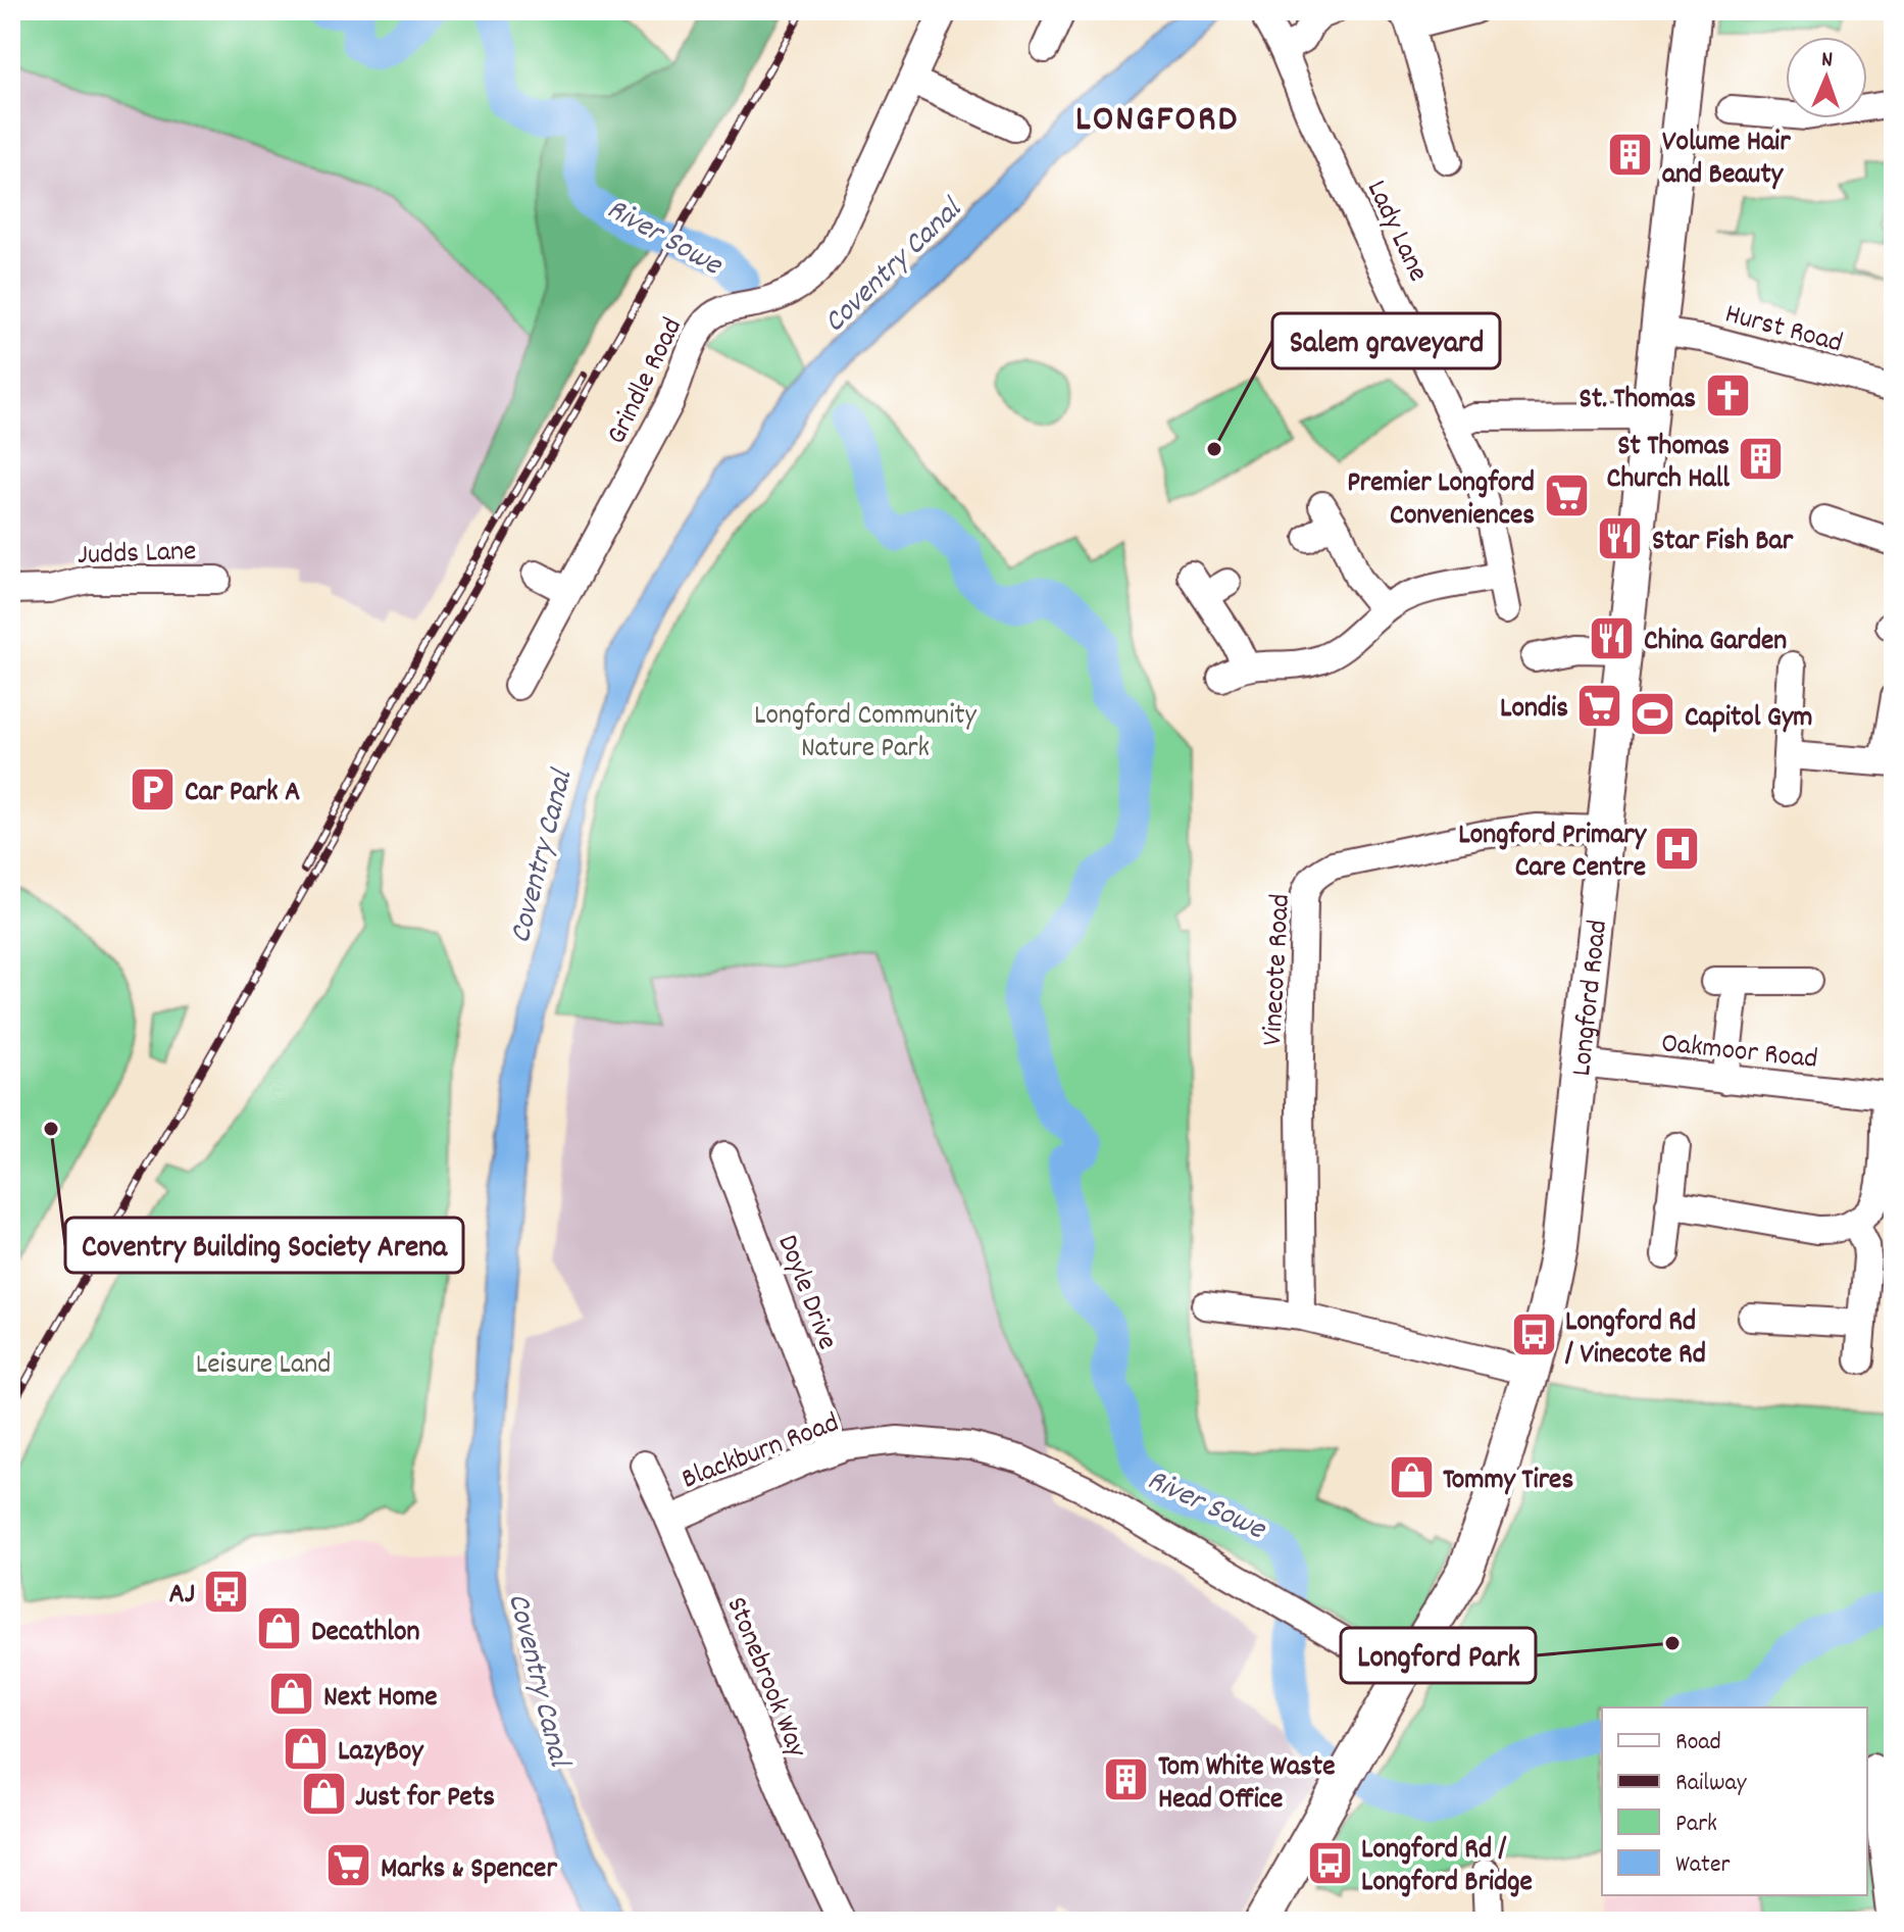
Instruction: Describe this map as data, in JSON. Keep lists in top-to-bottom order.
{
  "streets": {
    "main road": ["Longford Road"],
    "street": [
      "Lady Lane",
      "Hurst Road",
      "Grindle Road",
      "Judds Lane",
      "Vinecote Road",
      "Oakmoor Road",
      "Doyle Drive",
      "Blackburn Road",
      "Stonebrook Way"
    ]
  },
  "crossings": [
    ["Hurst Road", "Longford Road"],
    ["Vinecote Road", "Longford Road"],
    ["Longford Road", "Oakmoor Road"],
    ["Longford Road", "Blackburn Road"],
    ["Doyle Drive", "Blackburn Road"],
    ["Blackburn Road", "Stonebrook Way"]
  ],
  "districts": ["LONGFORD"],
  "water": ["River Sowe", "Coventry Canal"],
  "parks": ["Longford Community Nature Park", "Leisure Land"],
  "places": {
    "building": ["Volume Hair and Beauty", "St Thomas Church Hall", "Tom White Waste Head Office"],
    "church": ["St. Thomas"],
    "other": ["Salem graveyard", "Coventry Building Society Arena", "Longford Park"],
    "supermarket": ["Premier Longford Conveniences", "Londis", "Marks & Spencer"],
    "restaurant": ["Star Fish Bar", "China Garden"],
    "sports": ["Capitol Gym"],
    "parking": ["Car Park A"],
    "hospital": ["Longford Primary Care Centre"],
    "bus stop": ["Longford Rd / Vinecote Rd", "AJ", "Longford Rd / Longford Bridge"],
    "shop": [
      "Tommy Tires",
      "Decathlon",
      "Next Home",
      "LazyBoy",
      "Just for Pets"
    ]
  },
  "legend": [
    "Road",
    "Railway",
    "Park",
    "Water"
  ],
  "north": "top"
}
